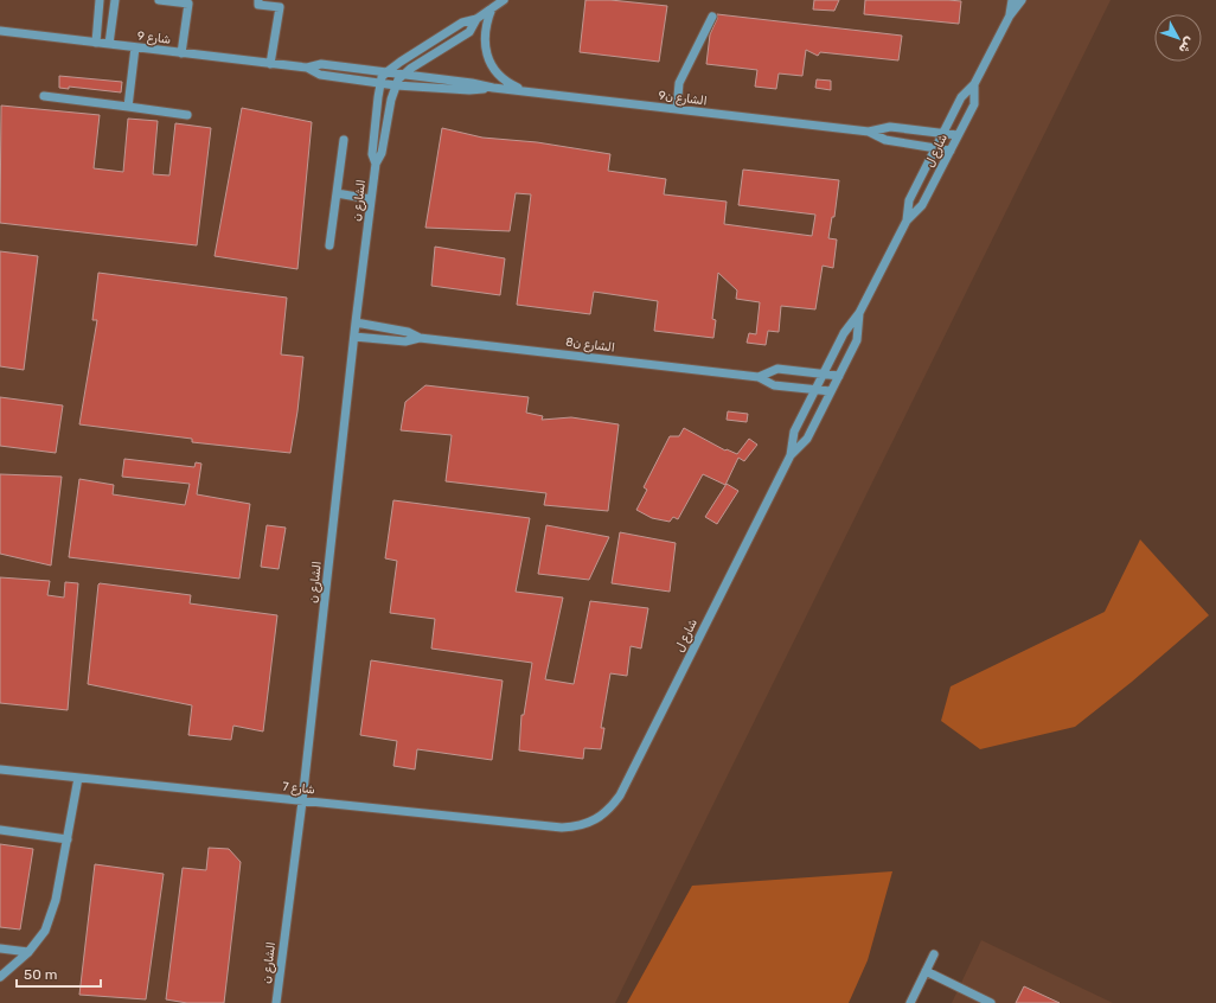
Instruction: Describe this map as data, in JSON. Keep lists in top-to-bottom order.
{
  "streets": {
    "street": [
      "شارع 9",
      "الشارع ن9",
      "شارع ل",
      "الشارع ن",
      "الشارع ن8",
      "شارع 7"
    ]
  },
  "crossings": [
    ["شارع 9", "الشارع ن9"],
    ["شارع 9", "الشارع ن"],
    ["الشارع ن9", "شارع ل"],
    ["الشارع ن9", "الشارع ن"],
    ["شارع ل", "الشارع ن8"],
    ["شارع ل", "شارع 7"],
    ["الشارع ن", "الشارع ن8"],
    ["الشارع ن", "شارع 7"]
  ],
  "scale_bar": "50 m",
  "north": "bottom right"
}
